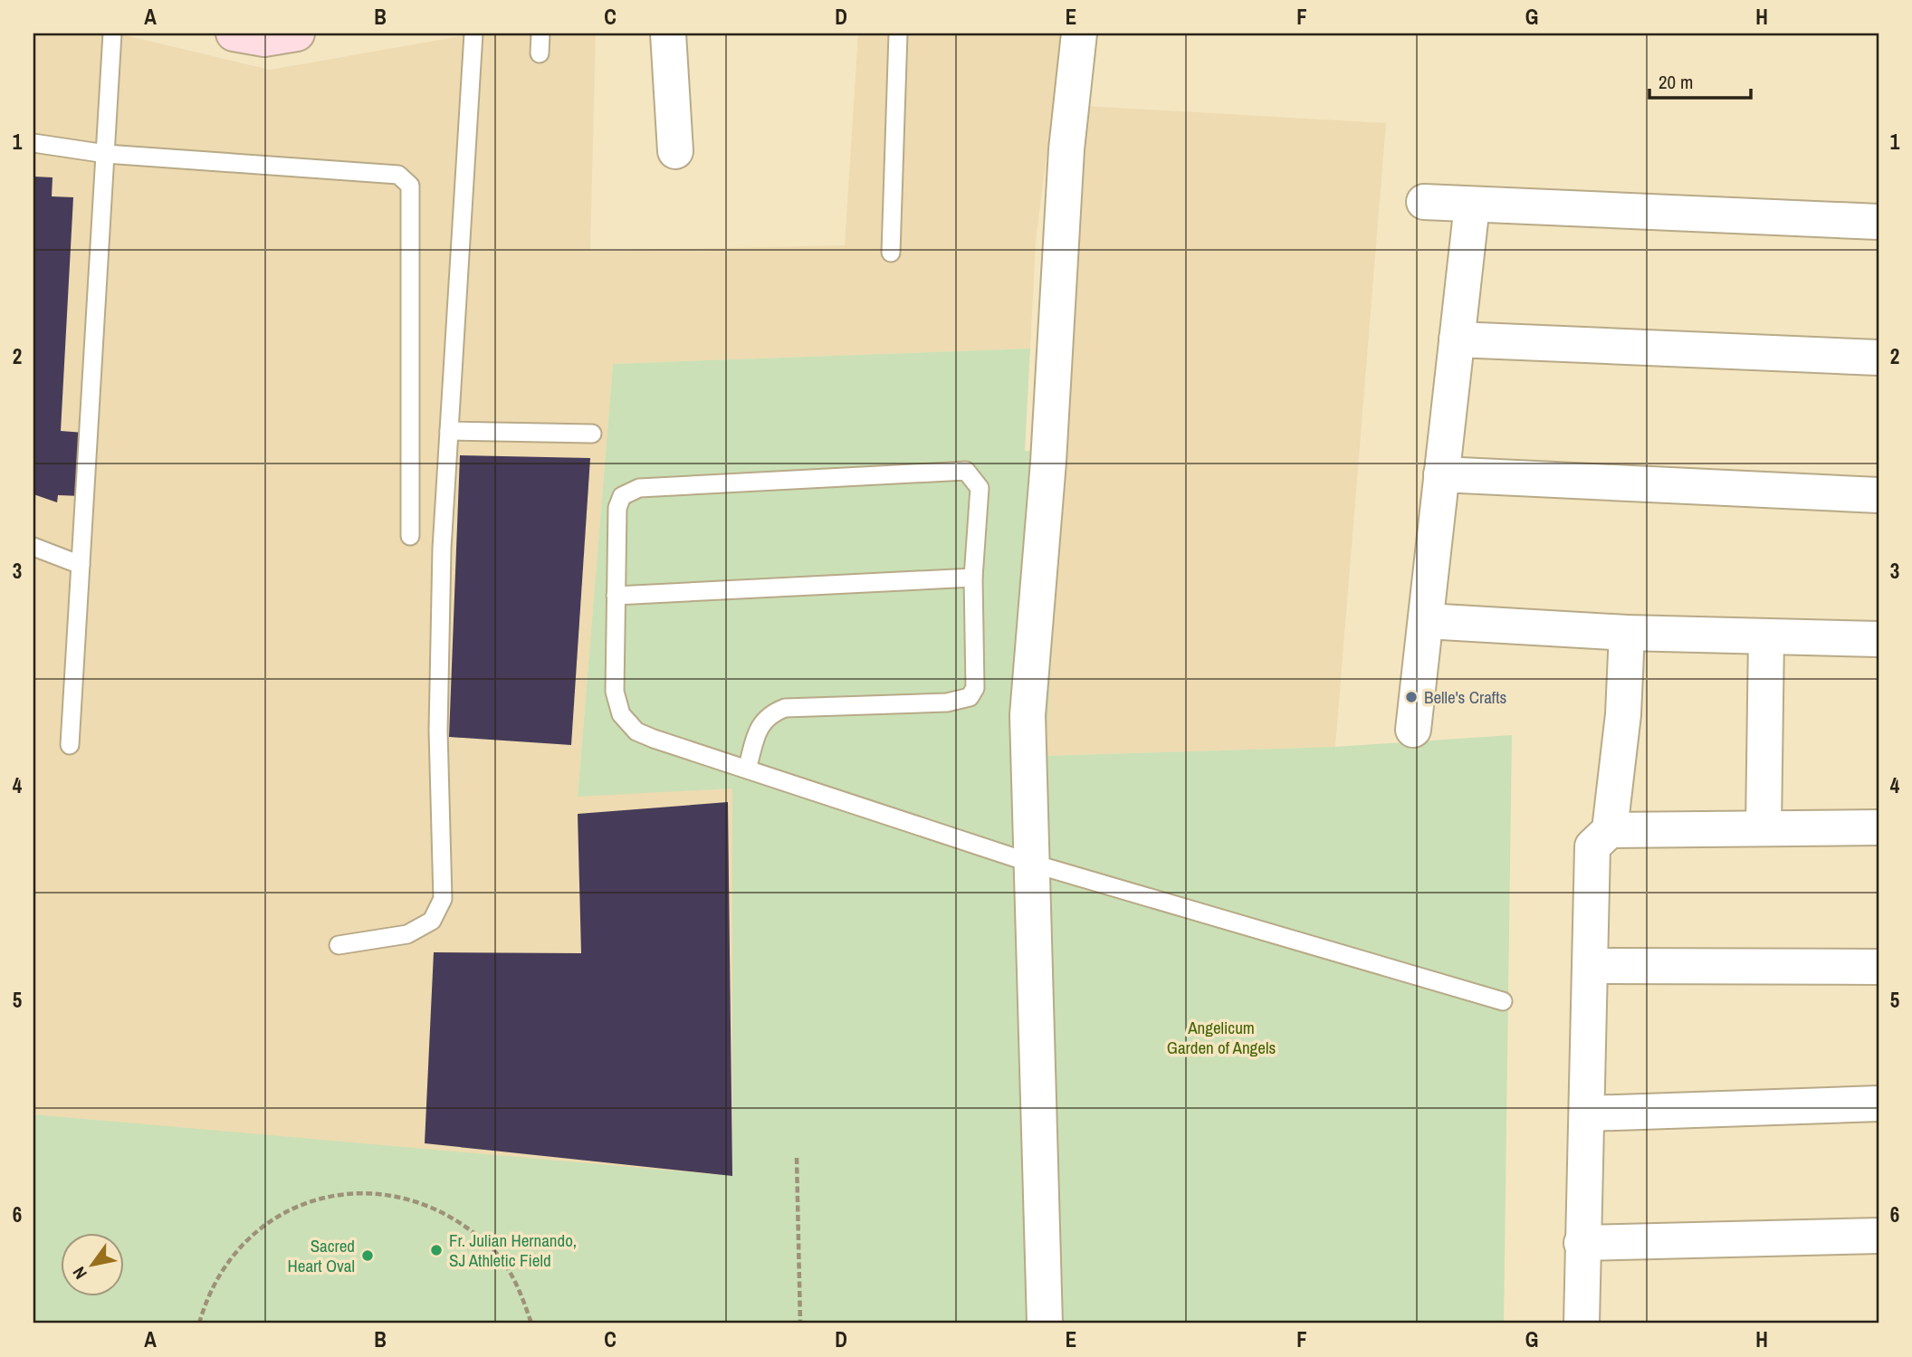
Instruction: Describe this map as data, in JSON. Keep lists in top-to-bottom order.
{
  "parks": ["Angelicum Garden of Angels"],
  "places": ["Belle's Crafts", "Fr. Julian Hernando, SJ Athletic Field", "Sacred Heart Oval"],
  "scale_bar": "20 m",
  "north": "bottom left",
  "grid": {
    "columns": [
      "A",
      "B",
      "C",
      "D",
      "E",
      "F",
      "G",
      "H"
    ],
    "rows": [
      "1",
      "2",
      "3",
      "4",
      "5",
      "6"
    ]
  }
}
